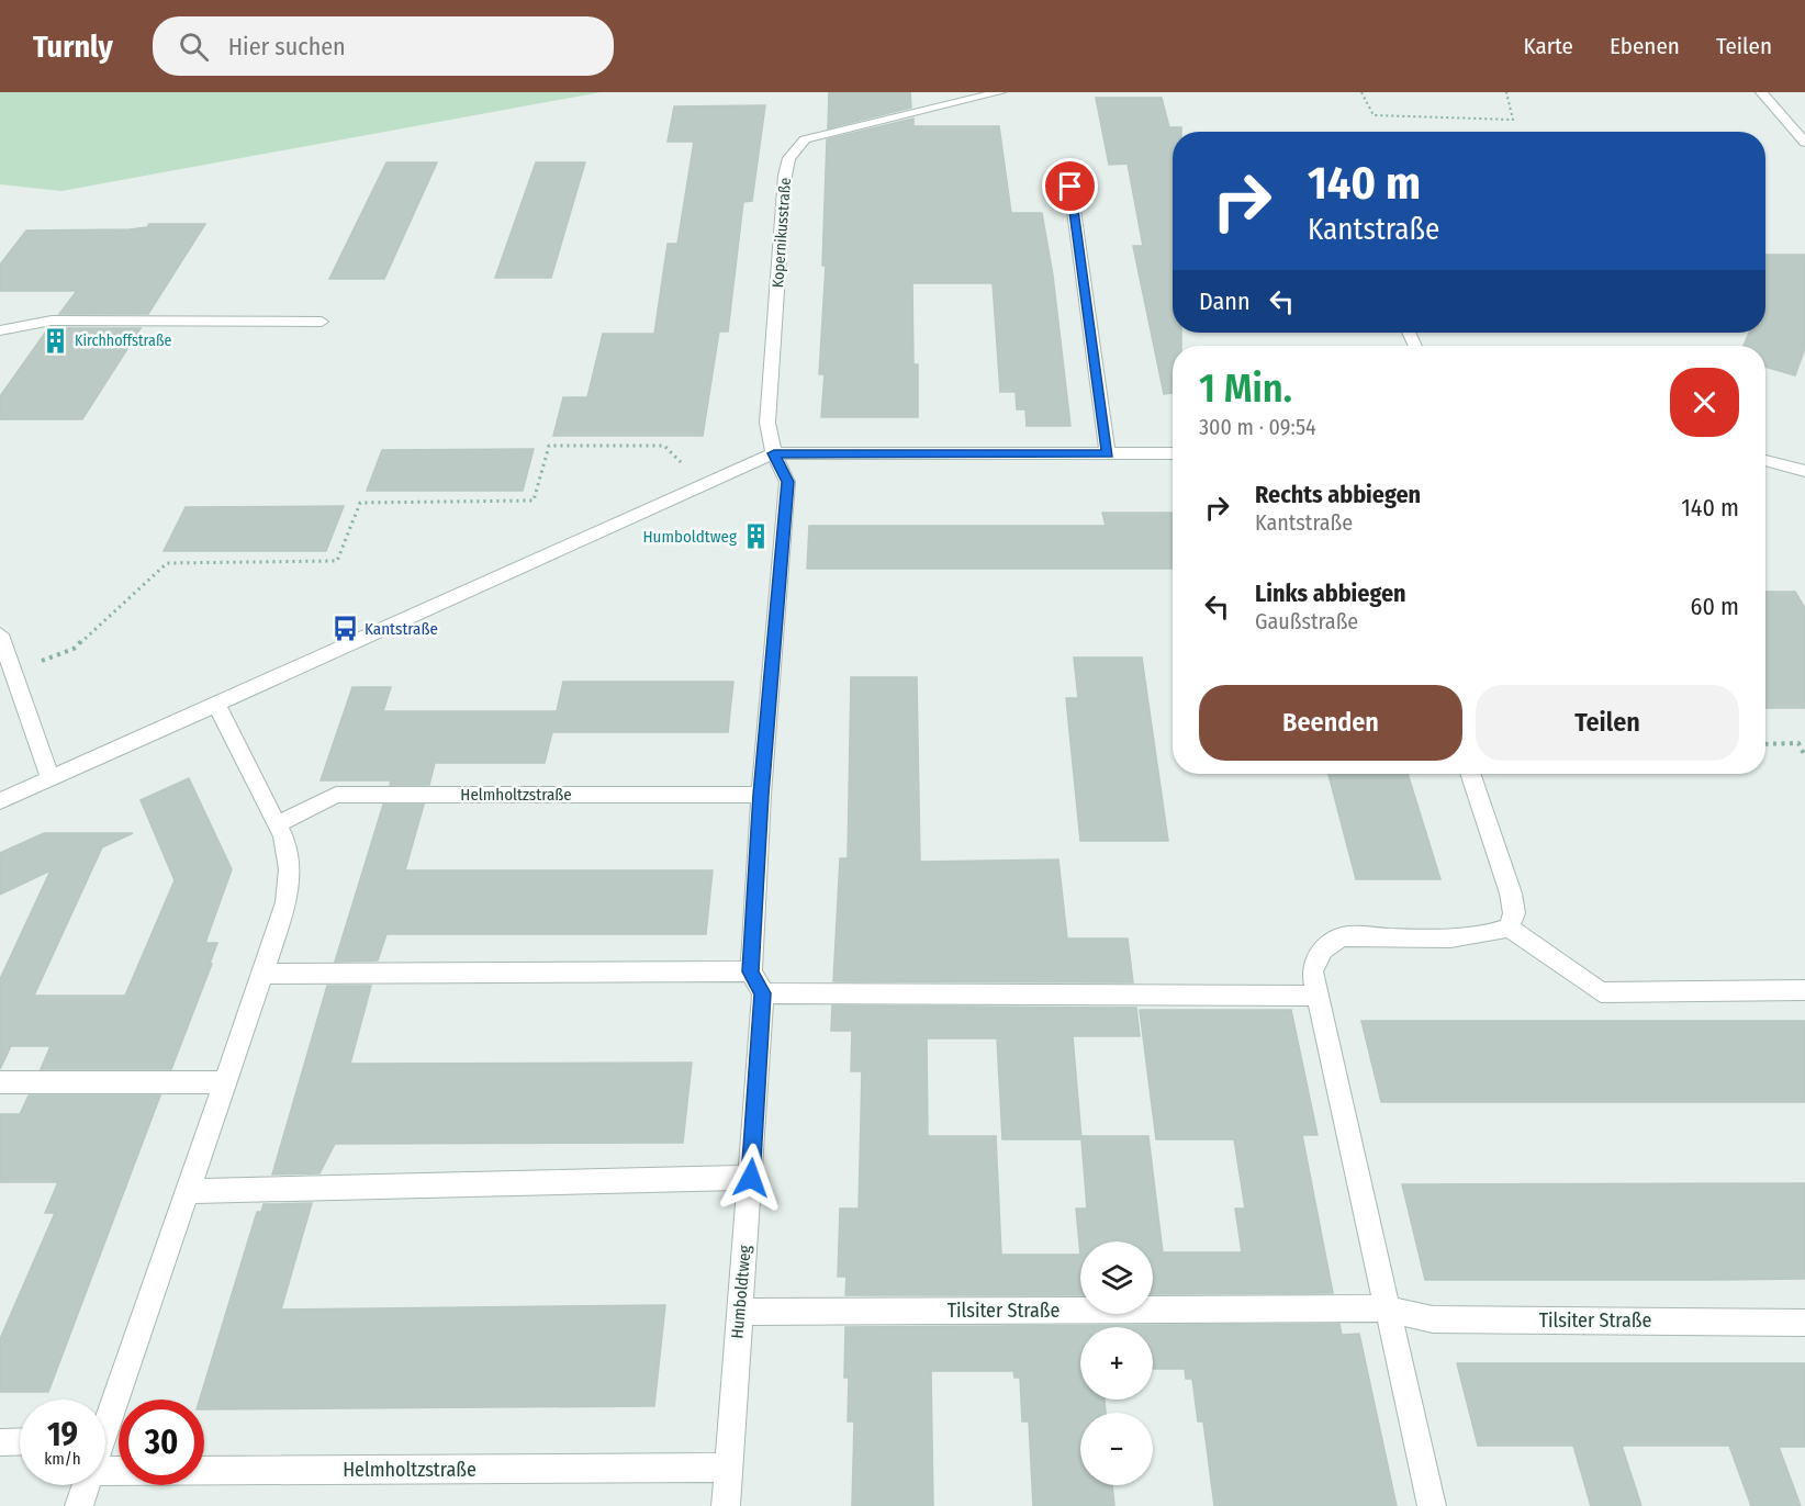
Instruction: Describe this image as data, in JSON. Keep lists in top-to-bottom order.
{
  "streets": {
    "street": [
      "Kopernikusstraße",
      "Helmholtzstraße",
      "Humboldtweg",
      "Tilsiter Straße"
    ]
  },
  "crossings": [
    ["Helmholtzstraße", "Humboldtweg"],
    ["Humboldtweg", "Tilsiter Straße"]
  ],
  "places": {
    "building": ["Kirchhoffstraße", "Humboldtweg"],
    "bus stop": ["Kantstraße"]
  },
  "page": {
    "header": "Turnly",
    "search": "Hier suchen",
    "nav": ["Karte", "Ebenen", "Teilen"],
    "turn": ["140 m", "Kantstraße"],
    "then": "Dann",
    "heading": ["1 Min.", "300 m · 09:54"],
    "list": [
      {
        "name": "Rechts abbiegen",
        "note": "Kantstraße",
        "value": "140 m"
      },
      {
        "name": "Links abbiegen",
        "note": "Gaußstraße",
        "value": "60 m"
      }
    ],
    "buttons": ["Beenden", "Teilen"],
    "map_buttons": ["+", "−"],
    "speed": "19 km/h",
    "limit": "30"
  }
}
